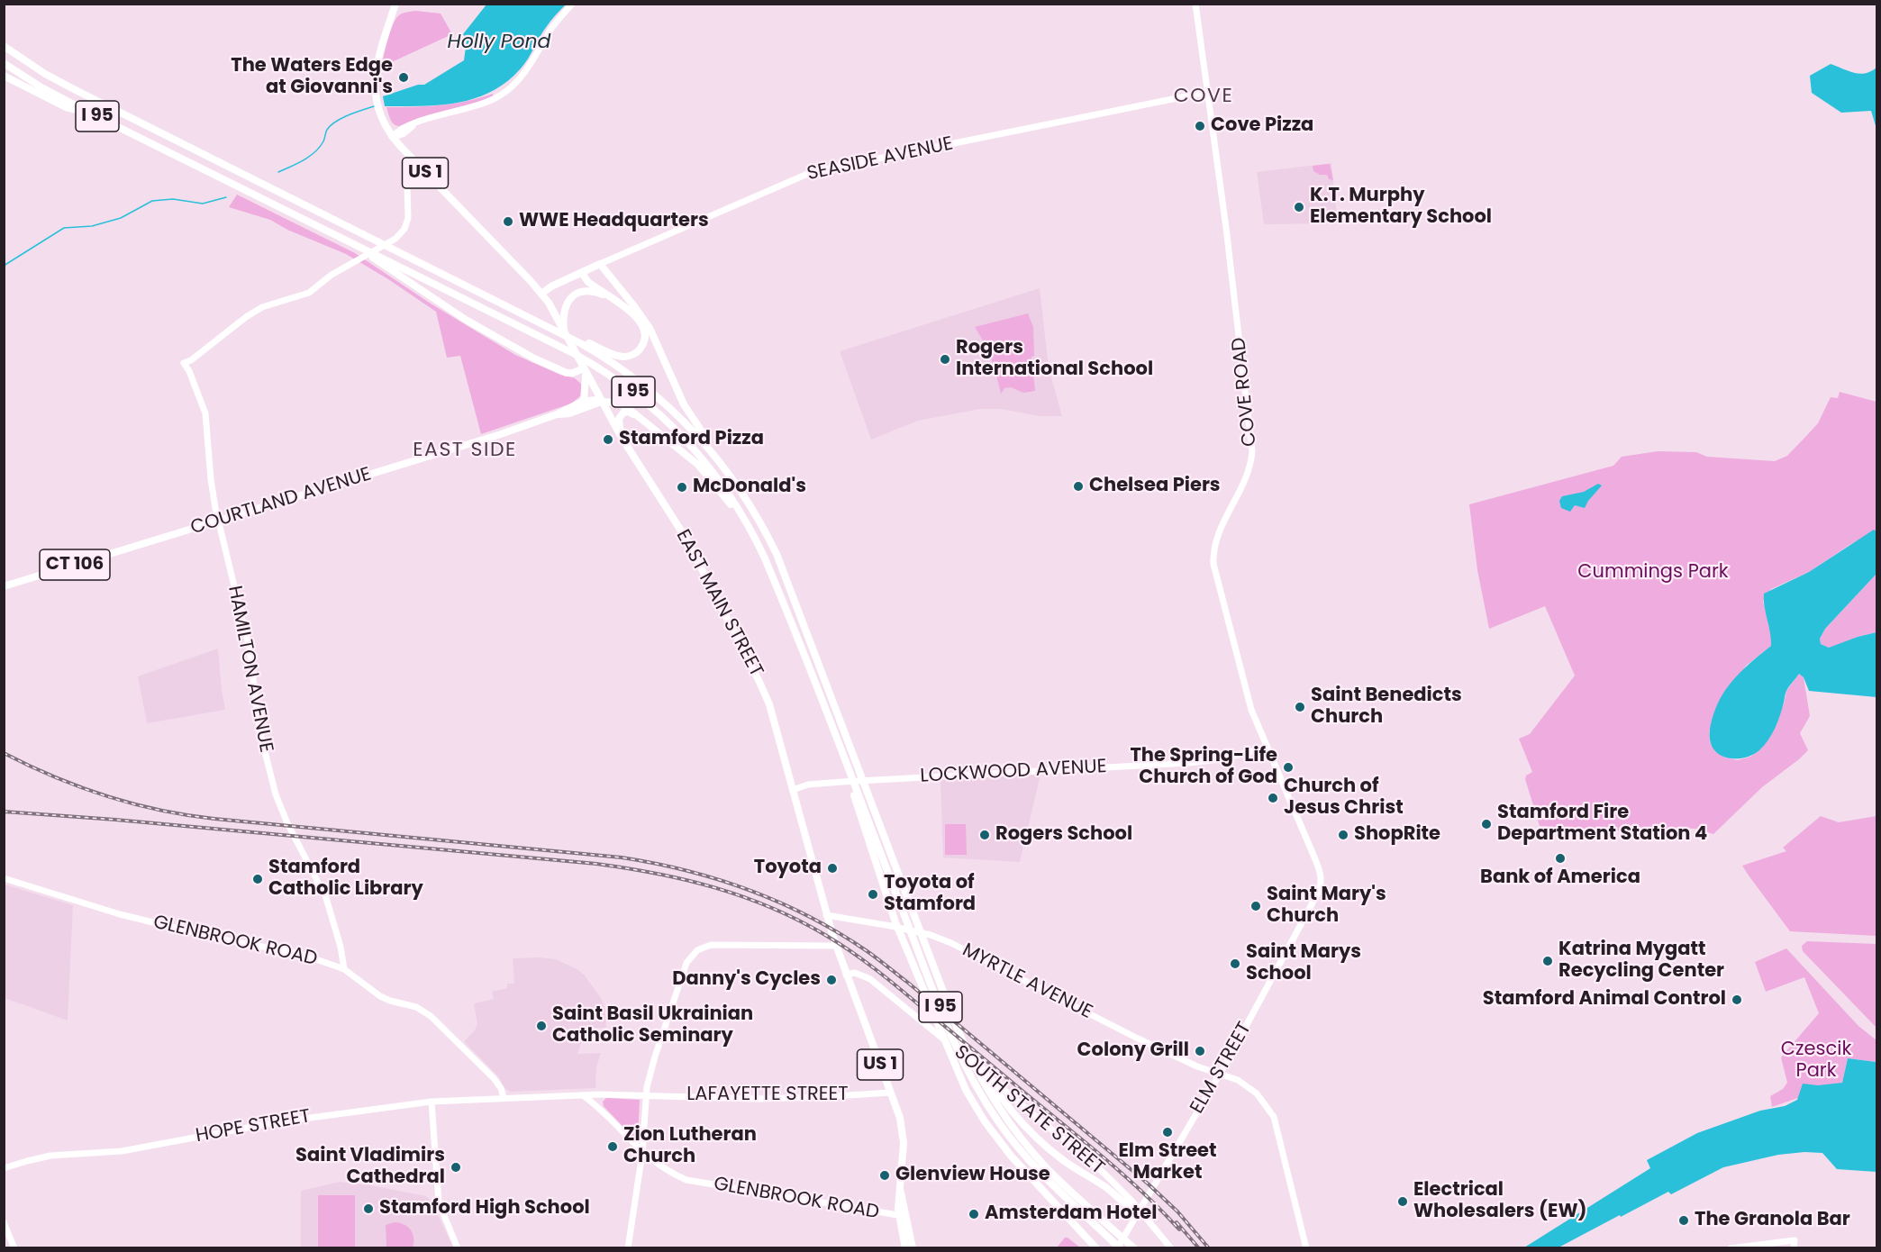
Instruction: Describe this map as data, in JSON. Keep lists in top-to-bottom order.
{
  "streets": {
    "highway": ["I 95"],
    "main road": [
      "SEASIDE AVENUE",
      "US 1",
      "COURTLAND AVENUE",
      "CT 106",
      "EAST MAIN STREET"
    ],
    "street": [
      "COVE ROAD",
      "HAMILTON AVENUE",
      "LOCKWOOD AVENUE",
      "GLENBROOK ROAD",
      "MYRTLE AVENUE",
      "ELM STREET",
      "LAFAYETTE STREET",
      "SOUTH STATE STREET",
      "HOPE STREET"
    ]
  },
  "crossings": [
    ["I 95", "ELM STREET"],
    ["SEASIDE AVENUE", "COVE ROAD"],
    ["SEASIDE AVENUE", "EAST MAIN STREET"],
    ["COVE ROAD", "LOCKWOOD AVENUE"],
    ["COVE ROAD", "ELM STREET"],
    ["COURTLAND AVENUE", "EAST MAIN STREET"],
    ["COURTLAND AVENUE", "HAMILTON AVENUE"],
    ["EAST MAIN STREET", "HAMILTON AVENUE"],
    ["EAST MAIN STREET", "LOCKWOOD AVENUE"],
    ["EAST MAIN STREET", "GLENBROOK ROAD"],
    ["EAST MAIN STREET", "MYRTLE AVENUE"],
    ["EAST MAIN STREET", "LAFAYETTE STREET"],
    ["EAST MAIN STREET", "SOUTH STATE STREET"],
    ["HAMILTON AVENUE", "GLENBROOK ROAD"],
    ["GLENBROOK ROAD", "LAFAYETTE STREET"],
    ["GLENBROOK ROAD", "HOPE STREET"],
    ["MYRTLE AVENUE", "ELM STREET"],
    ["ELM STREET", "SOUTH STATE STREET"]
  ],
  "districts": ["COVE", "EAST SIDE"],
  "water": ["Holly Pond"],
  "parks": ["Cummings Park", "Czescik Park"],
  "places": [
    "The Waters Edge at Giovanni's",
    "Cove Pizza",
    "K.T. Murphy Elementary School",
    "WWE Headquarters",
    "Rogers International School",
    "Stamford Pizza",
    "Chelsea Piers",
    "McDonald's",
    "Saint Benedicts Church",
    "The Spring-Life Church of God",
    "Church of Jesus Christ",
    "Stamford Fire Department Station 4",
    "Rogers School",
    "ShopRite",
    "Bank of America",
    "Toyota",
    "Stamford Catholic Library",
    "Toyota of Stamford",
    "Saint Mary's Church",
    "Katrina Mygatt Recycling Center",
    "Saint Marys School",
    "Danny's Cycles",
    "Stamford Animal Control",
    "Saint Basil Ukrainian Catholic Seminary",
    "Colony Grill",
    "Elm Street Market",
    "Zion Lutheran Church",
    "Saint Vladimirs Cathedral",
    "Glenview House",
    "Electrical Wholesalers (EW)",
    "Stamford High School",
    "Amsterdam Hotel",
    "The Granola Bar"
  ]
}
